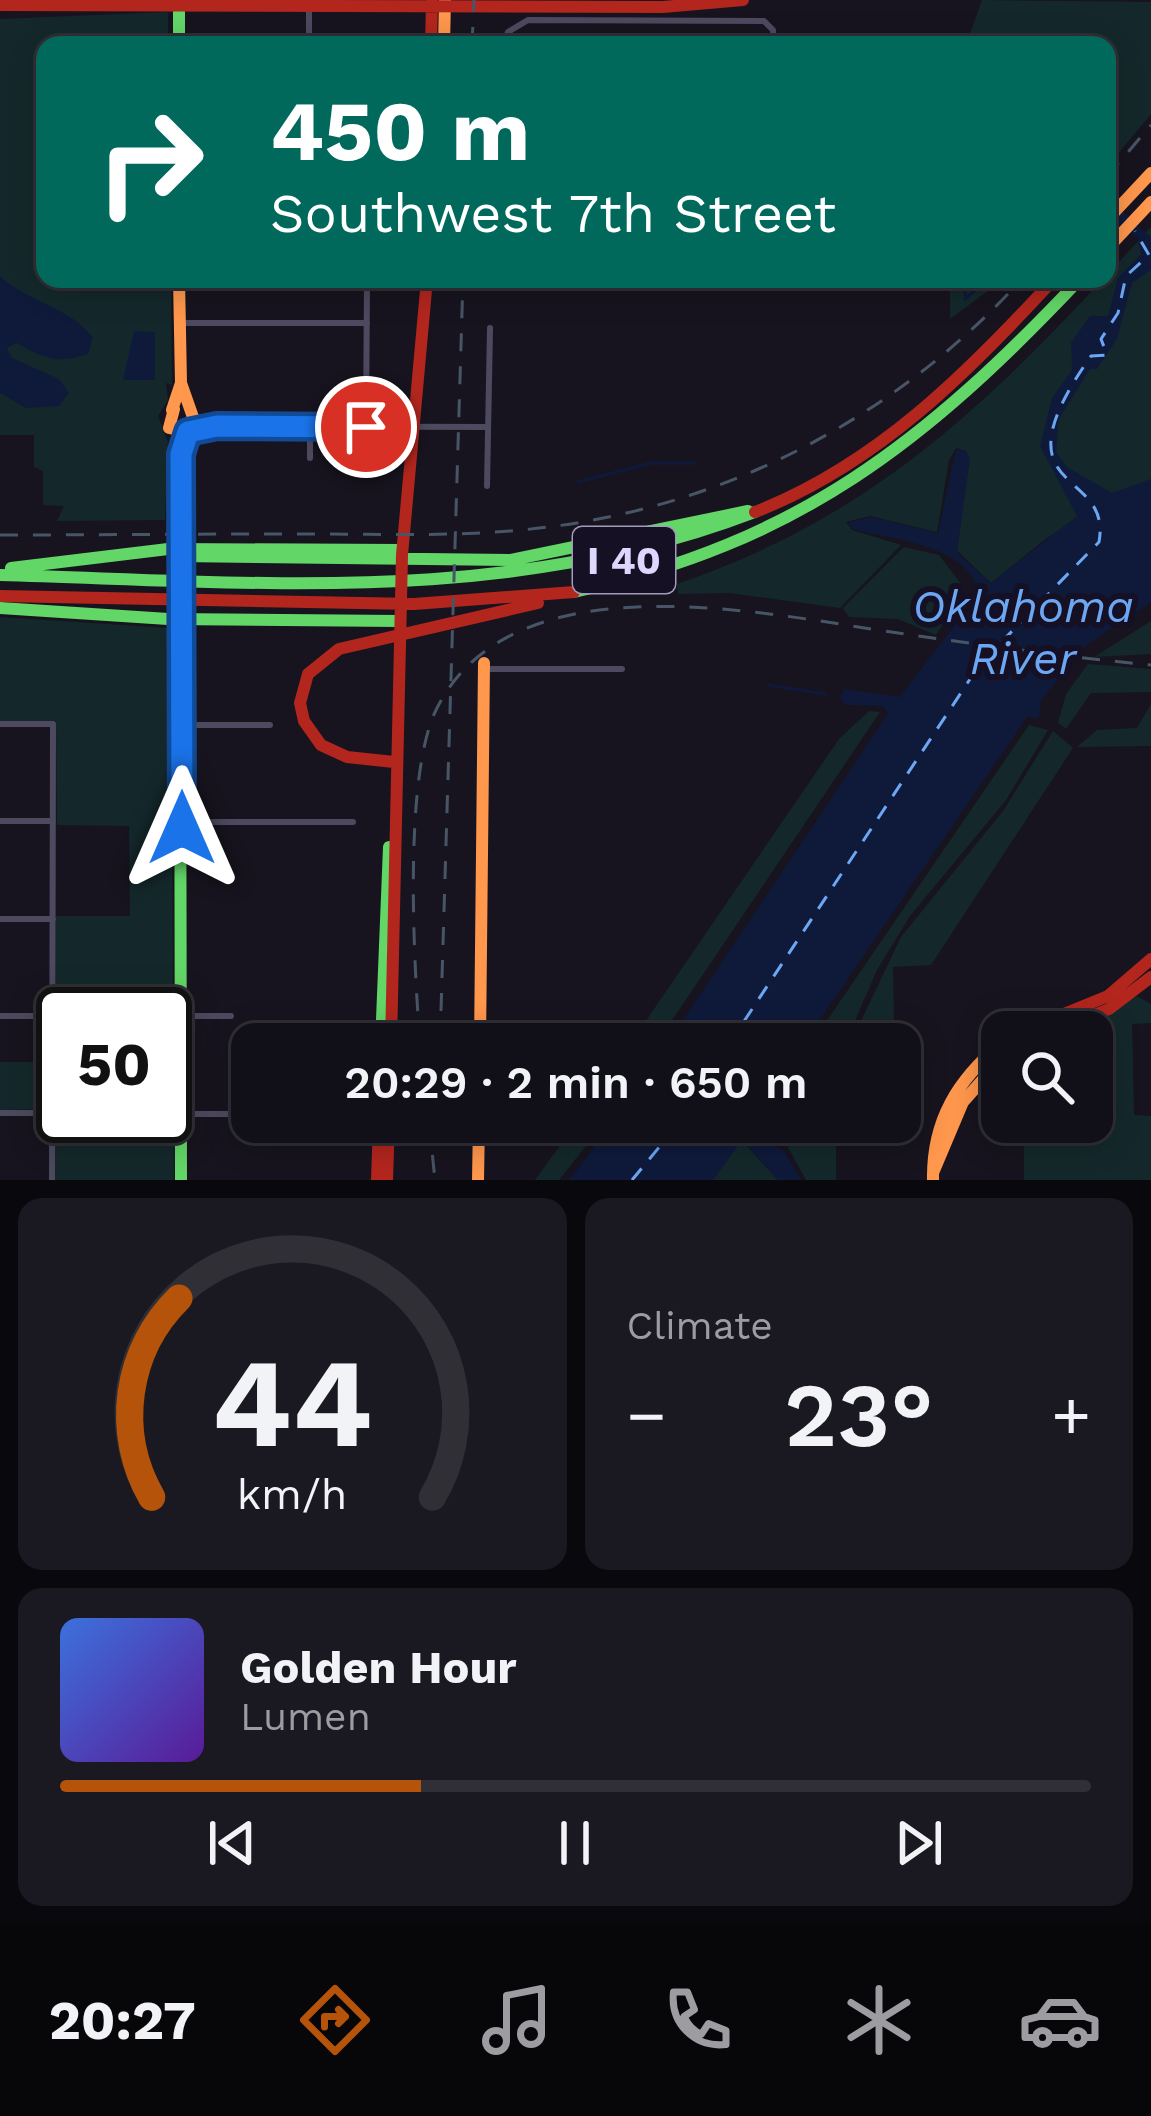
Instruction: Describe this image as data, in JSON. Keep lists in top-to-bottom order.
{
  "streets": {
    "main road": ["I 40"]
  },
  "water": ["Oklahoma River"],
  "page": {
    "turn": ["450 m", "Southwest 7th Street"],
    "limit": "50",
    "trip": "20:29 · 2 min · 650 m",
    "tile": "Climate",
    "heat": ["−", "23°", "+"],
    "song": ["Golden Hour", "Lumen"],
    "tabs": "20:27",
    "gauge": ["44", "km/h"]
  }
}
